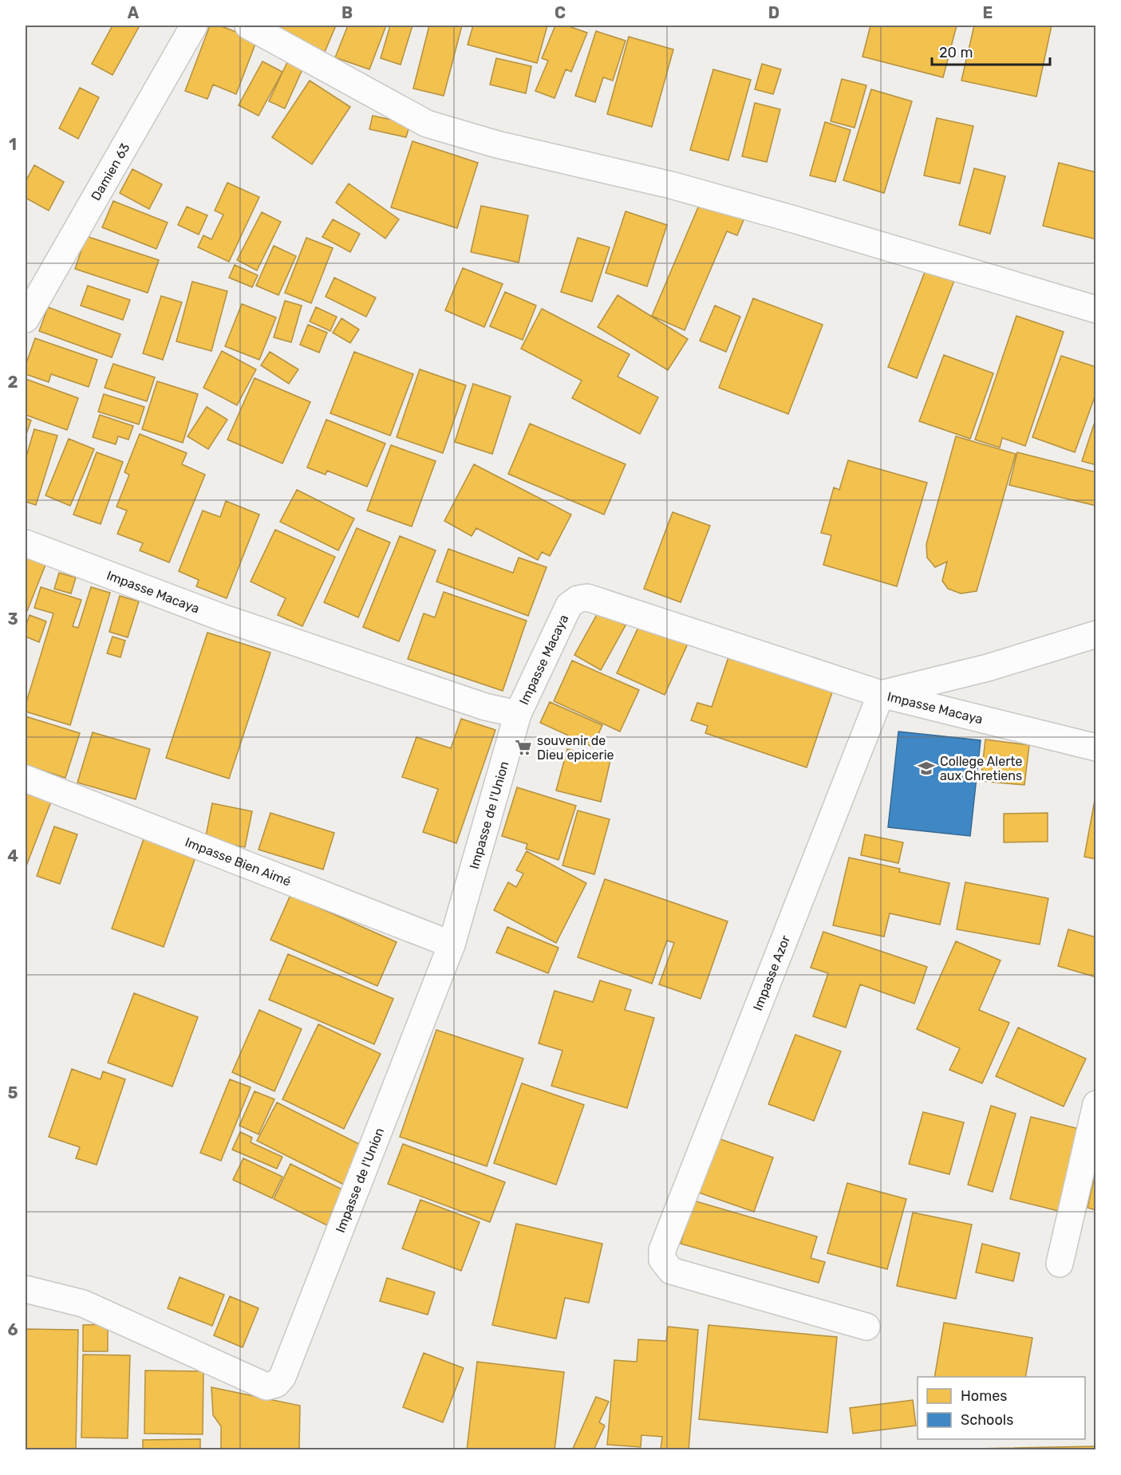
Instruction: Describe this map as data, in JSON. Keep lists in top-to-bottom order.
{
  "streets": {
    "street": [
      "Damien 63",
      "Impasse Macaya",
      "Impasse de l'Union",
      "Impasse Bien Aimé",
      "Impasse Azor"
    ]
  },
  "crossings": [
    ["Impasse Macaya", "Impasse de l'Union"],
    ["Impasse Macaya", "Impasse Azor"],
    ["Impasse de l'Union", "Impasse Bien Aimé"]
  ],
  "places": {
    "supermarket": ["souvenir de Dieu epicerie"],
    "school or university": ["College Alerte aux Chretiens"]
  },
  "legend": ["Homes", "Schools"],
  "scale_bar": "20 m",
  "grid": {
    "columns": [
      "A",
      "B",
      "C",
      "D",
      "E"
    ],
    "rows": [
      "1",
      "2",
      "3",
      "4",
      "5",
      "6"
    ]
  }
}
